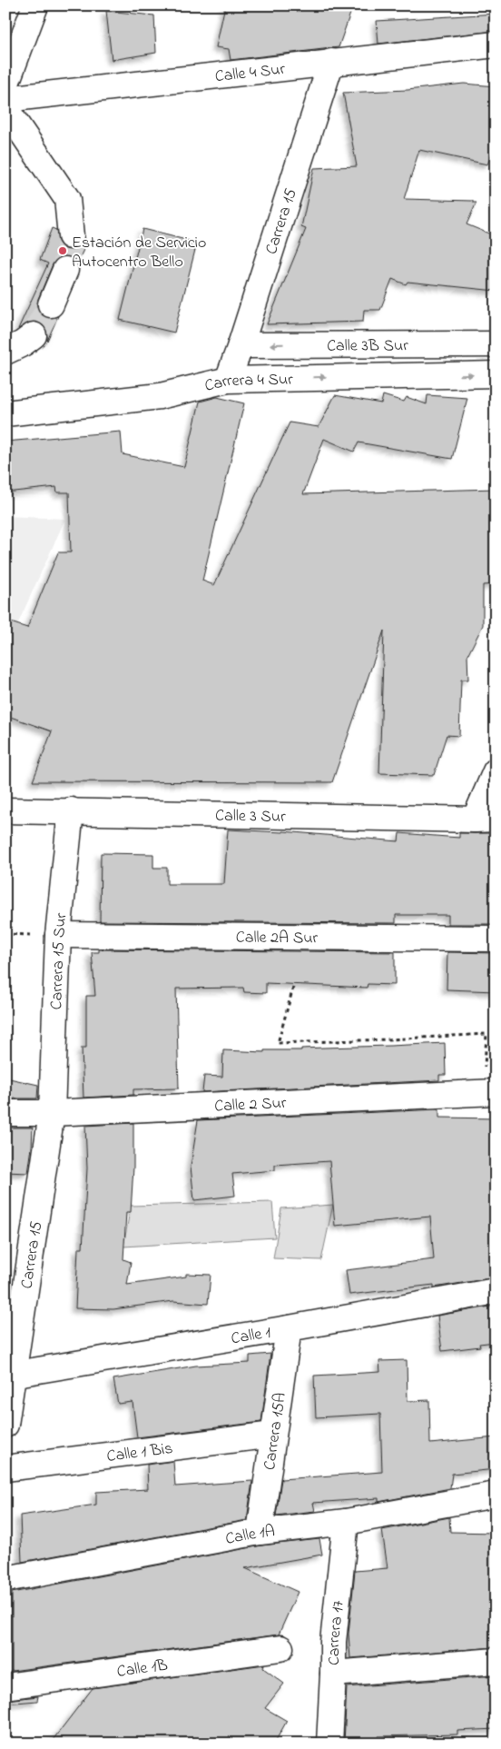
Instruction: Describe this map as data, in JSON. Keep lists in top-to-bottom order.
{
  "streets": {
    "street": [
      "Calle 4 Sur",
      "Carrera 15",
      "Calle 3B Sur",
      "Carrera 4 Sur",
      "Calle 3 Sur",
      "Calle 2A Sur",
      "Carrera 15 Sur",
      "Calle 2 Sur",
      "Calle 1",
      "Carrera 15A",
      "Calle 1 Bis",
      "Calle 1A",
      "Carrera 17",
      "Calle 1B"
    ]
  },
  "crossings": [
    ["Calle 4 Sur", "Carrera 15"],
    ["Carrera 15", "Calle 3B Sur"],
    ["Carrera 15", "Carrera 4 Sur"],
    ["Carrera 15", "Carrera 15 Sur"],
    ["Carrera 15", "Calle 2 Sur"],
    ["Carrera 15", "Calle 1"],
    ["Calle 3 Sur", "Carrera 15 Sur"],
    ["Calle 2A Sur", "Carrera 15 Sur"],
    ["Carrera 15 Sur", "Calle 2 Sur"],
    ["Calle 1", "Carrera 15A"],
    ["Carrera 15A", "Calle 1 Bis"],
    ["Carrera 15A", "Calle 1A"],
    ["Calle 1A", "Carrera 17"]
  ],
  "one_way": ["Calle 3B Sur", "Carrera 4 Sur"],
  "places": ["Estación de Servicio Autocentro Bello"]
}
